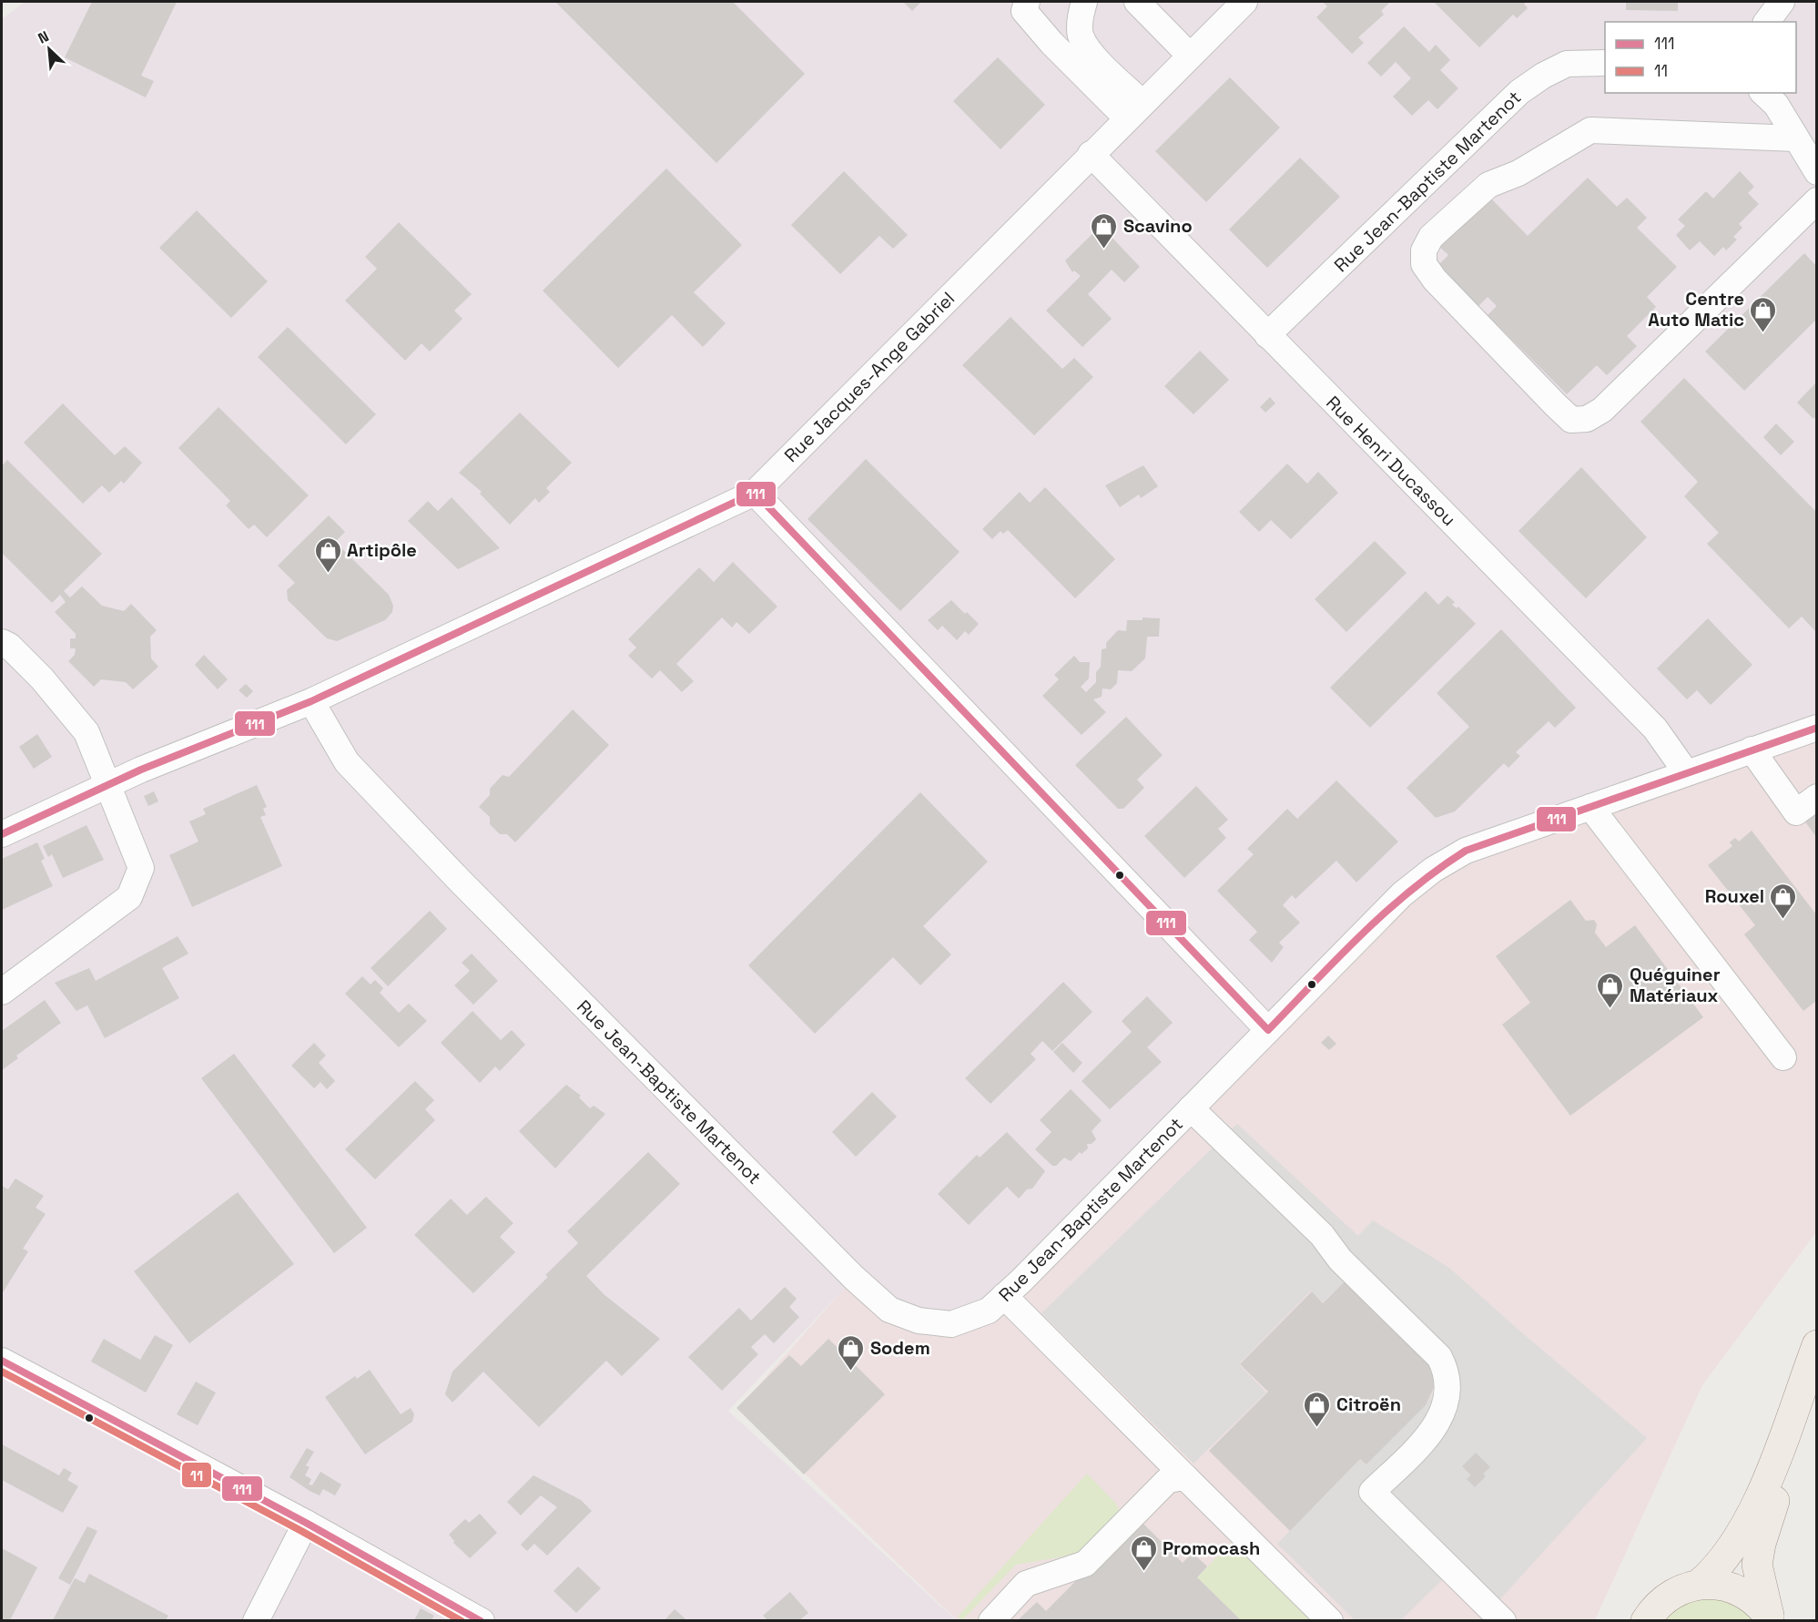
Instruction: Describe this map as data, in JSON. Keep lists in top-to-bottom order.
{
  "streets": {
    "street": ["Rue Jean-Baptiste Martenot", "Rue Jacques-Ange Gabriel", "Rue Henri Ducassou"]
  },
  "crossings": [
    ["Rue Jean-Baptiste Martenot", "Rue Jacques-Ange Gabriel"],
    ["Rue Jean-Baptiste Martenot", "Rue Henri Ducassou"],
    ["Rue Jacques-Ange Gabriel", "Rue Henri Ducassou"]
  ],
  "places": {
    "shop": [
      "Scavino",
      "Centre Auto Matic",
      "Artipôle",
      "Rouxel",
      "Quéguiner Matériaux",
      "Sodem",
      "Citroën",
      "Promocash"
    ]
  },
  "lines": ["transit line 111", "transit line 11"],
  "legend": ["111", "11"],
  "north": "top left"
}
